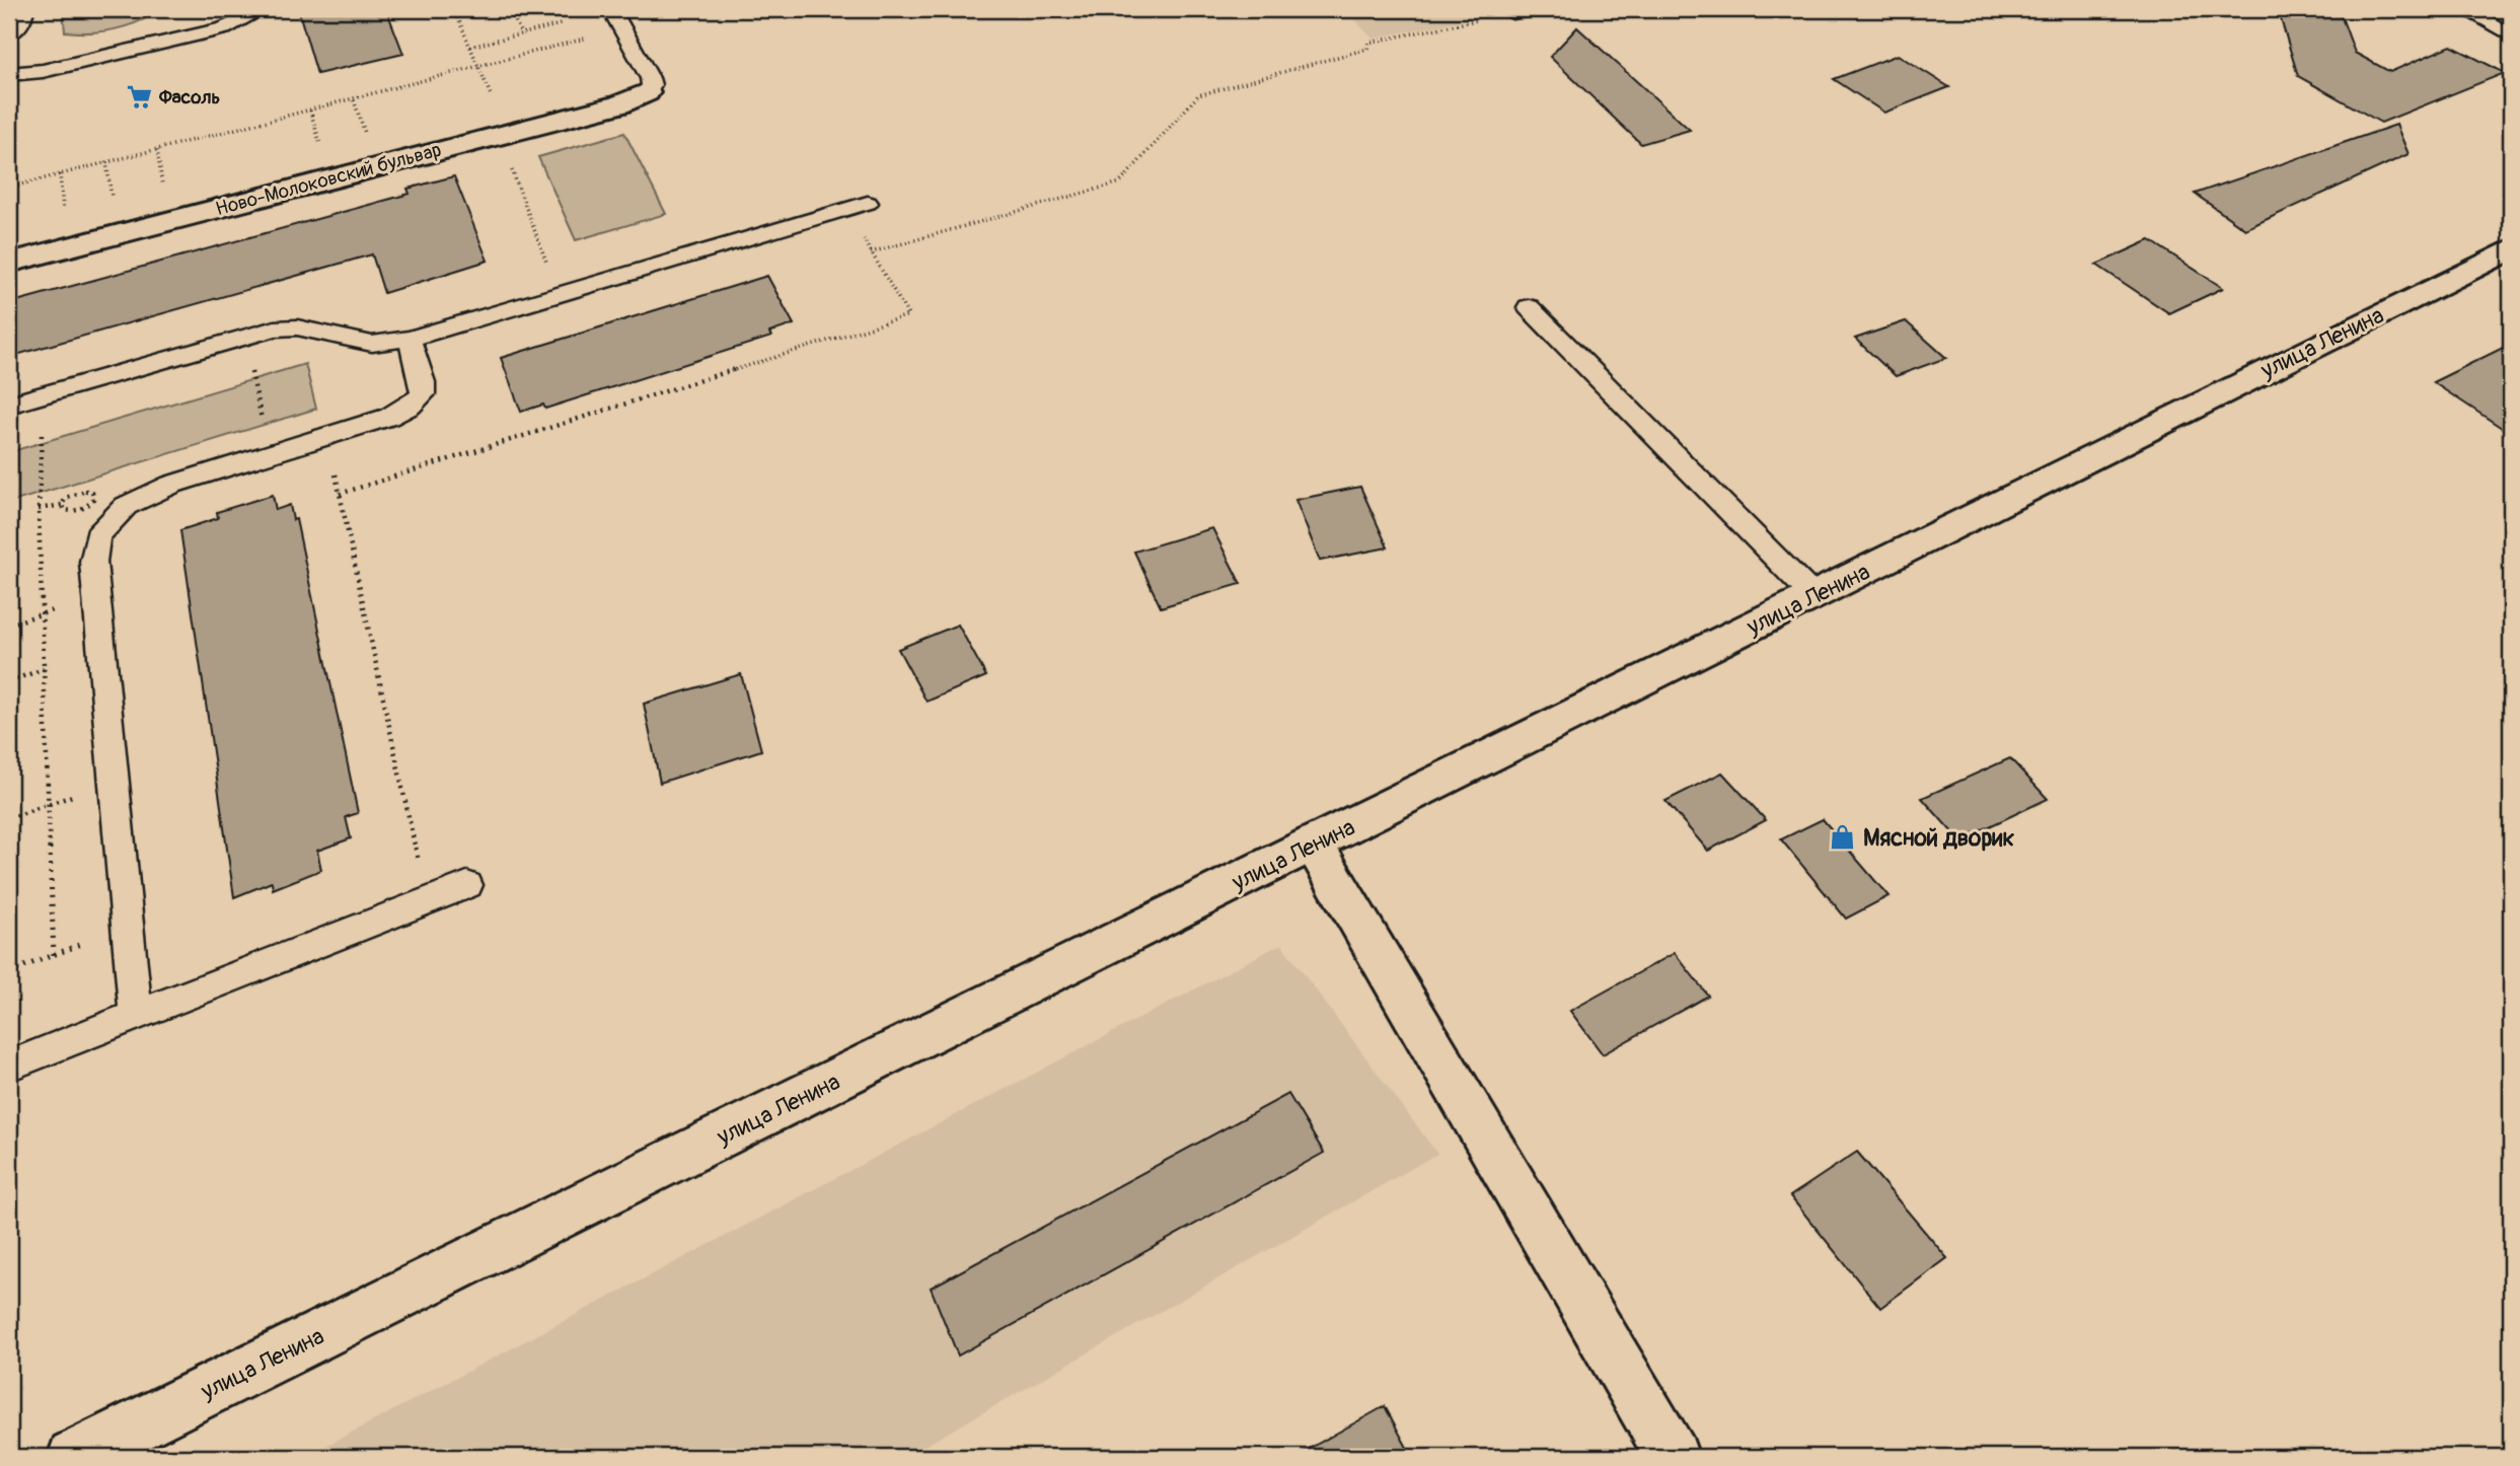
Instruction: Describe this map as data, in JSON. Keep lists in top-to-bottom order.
{
  "streets": {
    "main road": ["Ново-Молоковский бульвар", "улица Ленина"]
  },
  "places": {
    "supermarket": ["Фасоль"],
    "shop": ["Мясной дворик"]
  }
}
